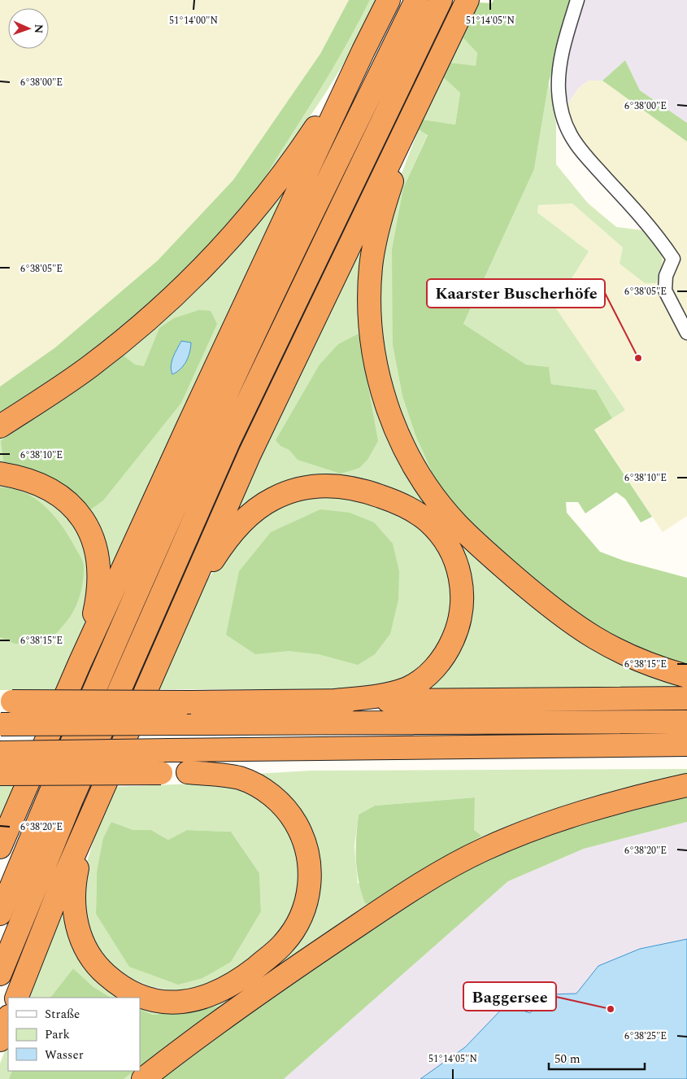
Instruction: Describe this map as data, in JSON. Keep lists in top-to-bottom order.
{
  "places": ["Kaarster Buscherhöfe", "Baggersee"],
  "legend": ["Straße", "Park", "Wasser"],
  "scale_bar": "50 m",
  "north": "right",
  "coordinates": [
    "51°14'00\"N",
    "51°14'05\"N",
    "6°38'00\"E",
    "6°38'05\"E",
    "6°38'10\"E",
    "6°38'15\"E",
    "6°38'20\"E",
    "6°38'25\"E"
  ]
}
